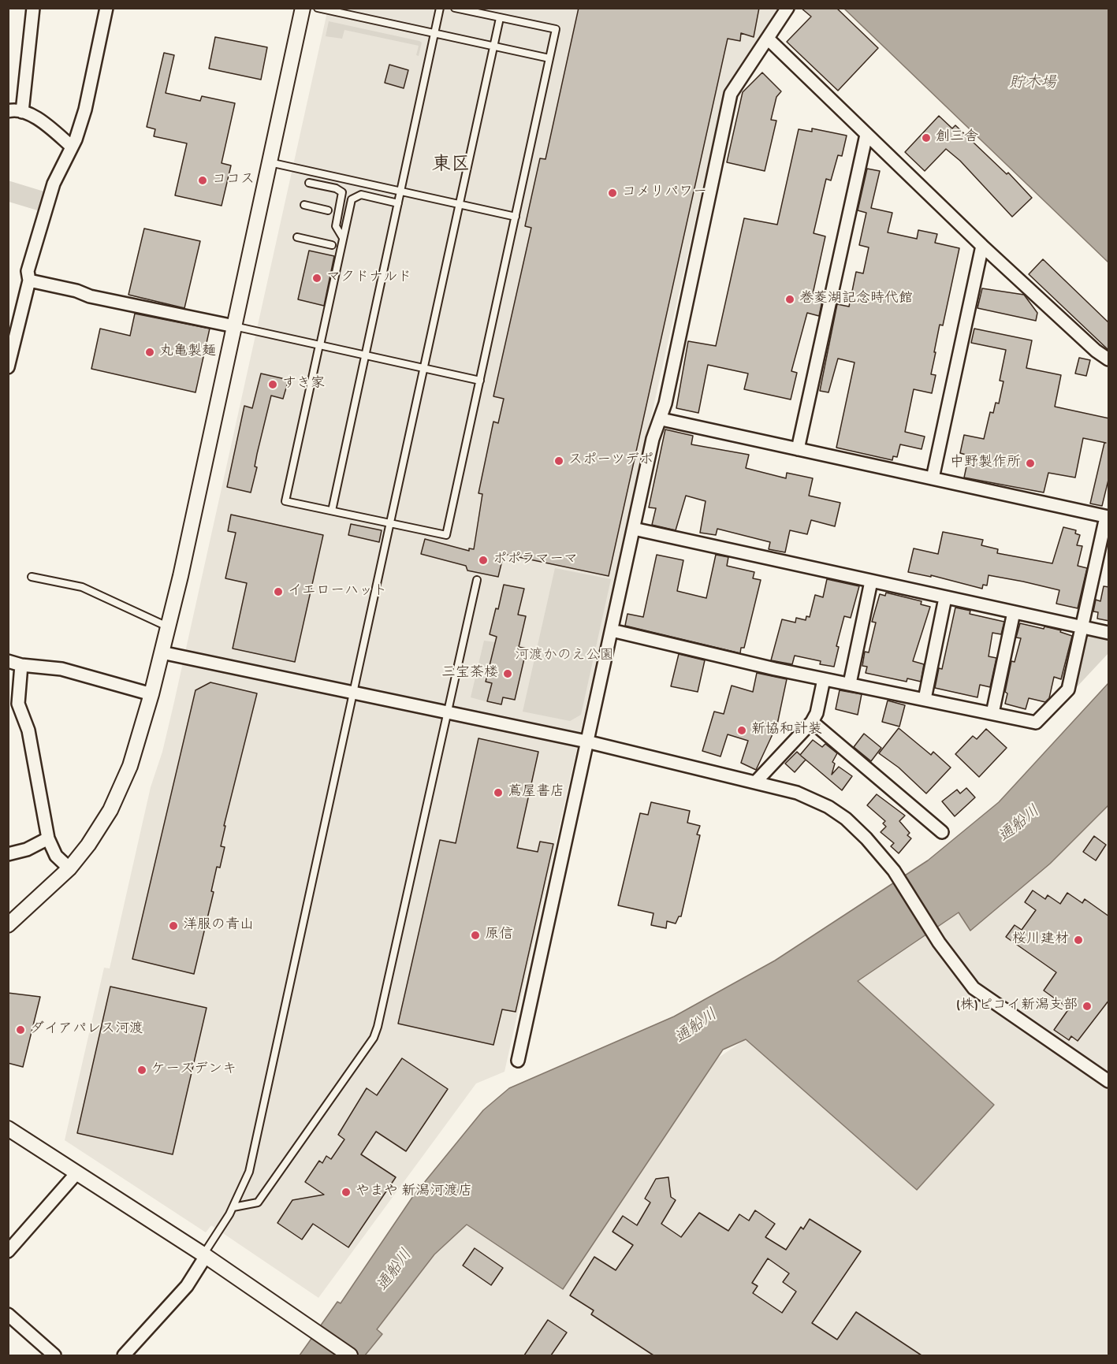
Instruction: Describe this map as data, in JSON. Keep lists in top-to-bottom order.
{
  "districts": ["東区"],
  "water": ["貯木場", "通船川"],
  "parks": ["河渡かのえ公園"],
  "places": [
    "創三舎",
    "ココス",
    "コメリパワー",
    "マクドナルド",
    "巻菱湖記念時代館",
    "丸亀製麺",
    "すき家",
    "スポーツデポ",
    "中野製作所",
    "ポポラマーマ",
    "イエローハット",
    "三宝茶楼",
    "新協和計装",
    "蔦屋書店",
    "洋服の青山",
    "原信",
    "桜川建材",
    "(株)ピコイ新潟支部",
    "ダイアパレス河渡",
    "ケーズデンキ",
    "やまや 新潟河渡店"
  ]
}
